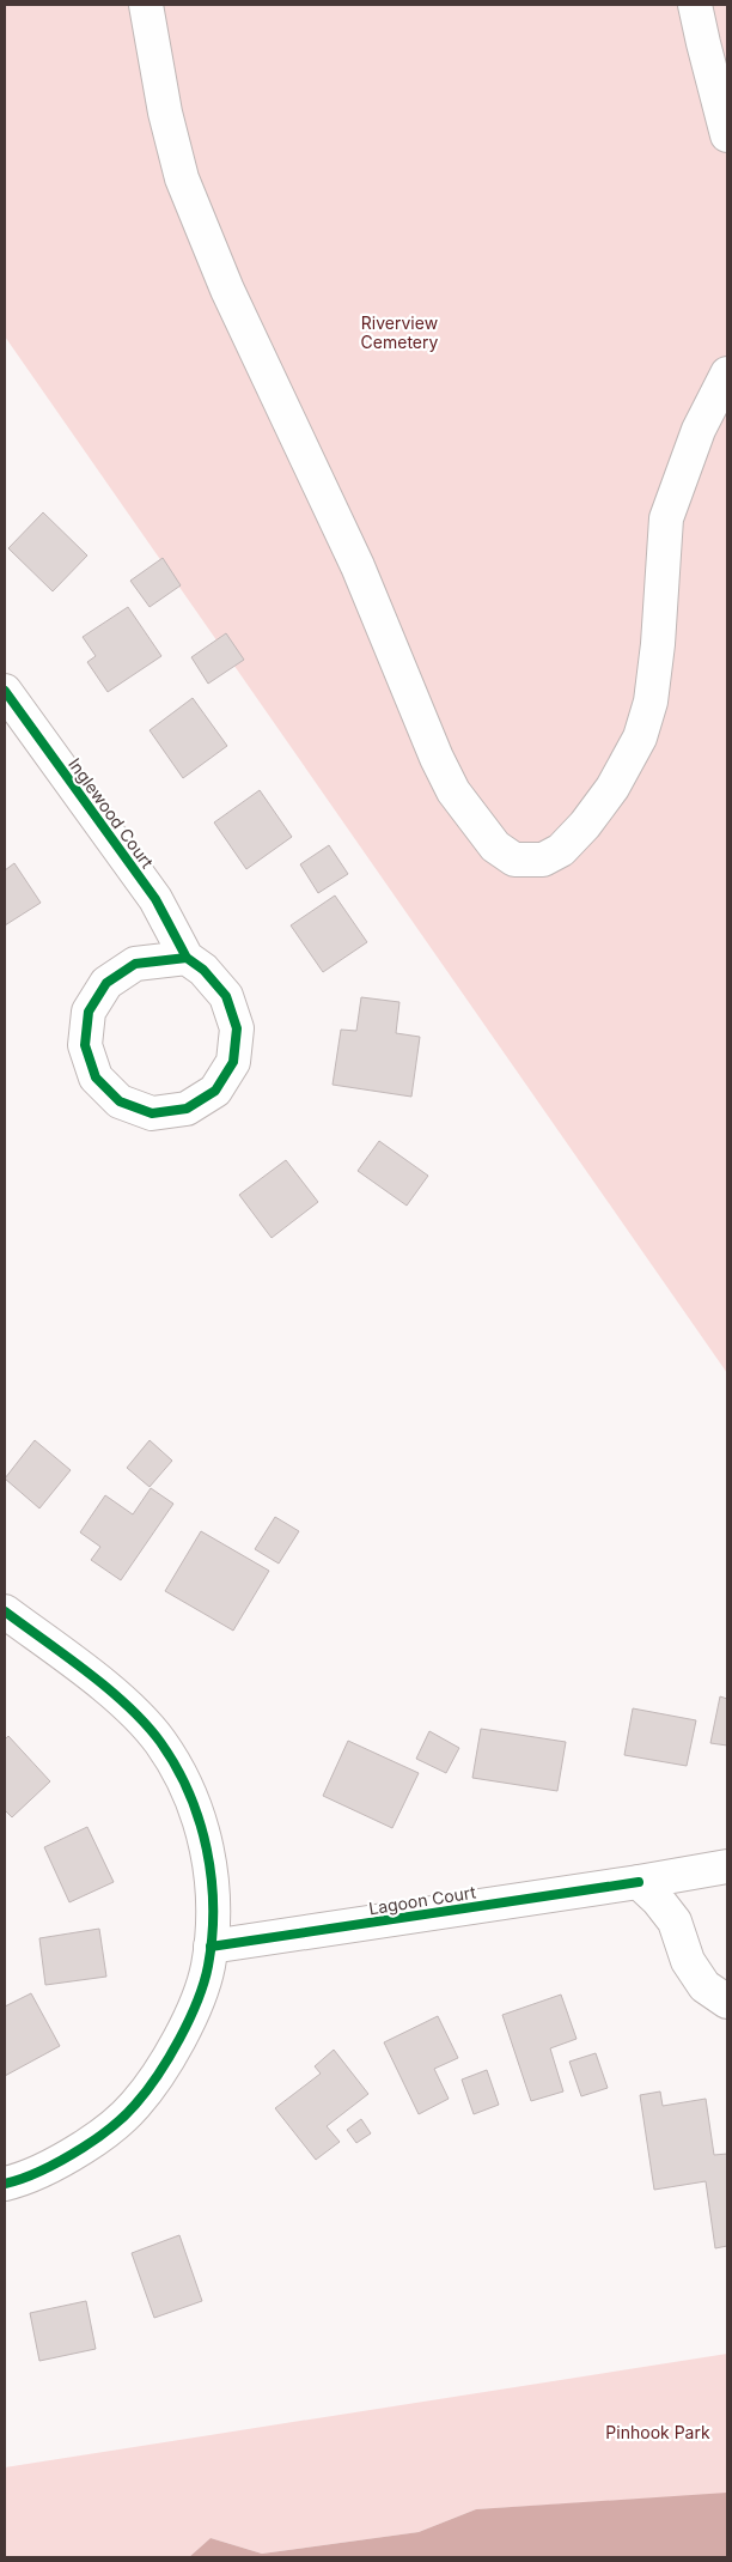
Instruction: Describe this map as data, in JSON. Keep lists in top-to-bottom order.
{
  "streets": {
    "street": ["Inglewood Court", "Lagoon Court"]
  },
  "parks": ["Riverview Cemetery", "Pinhook Park"]
}
